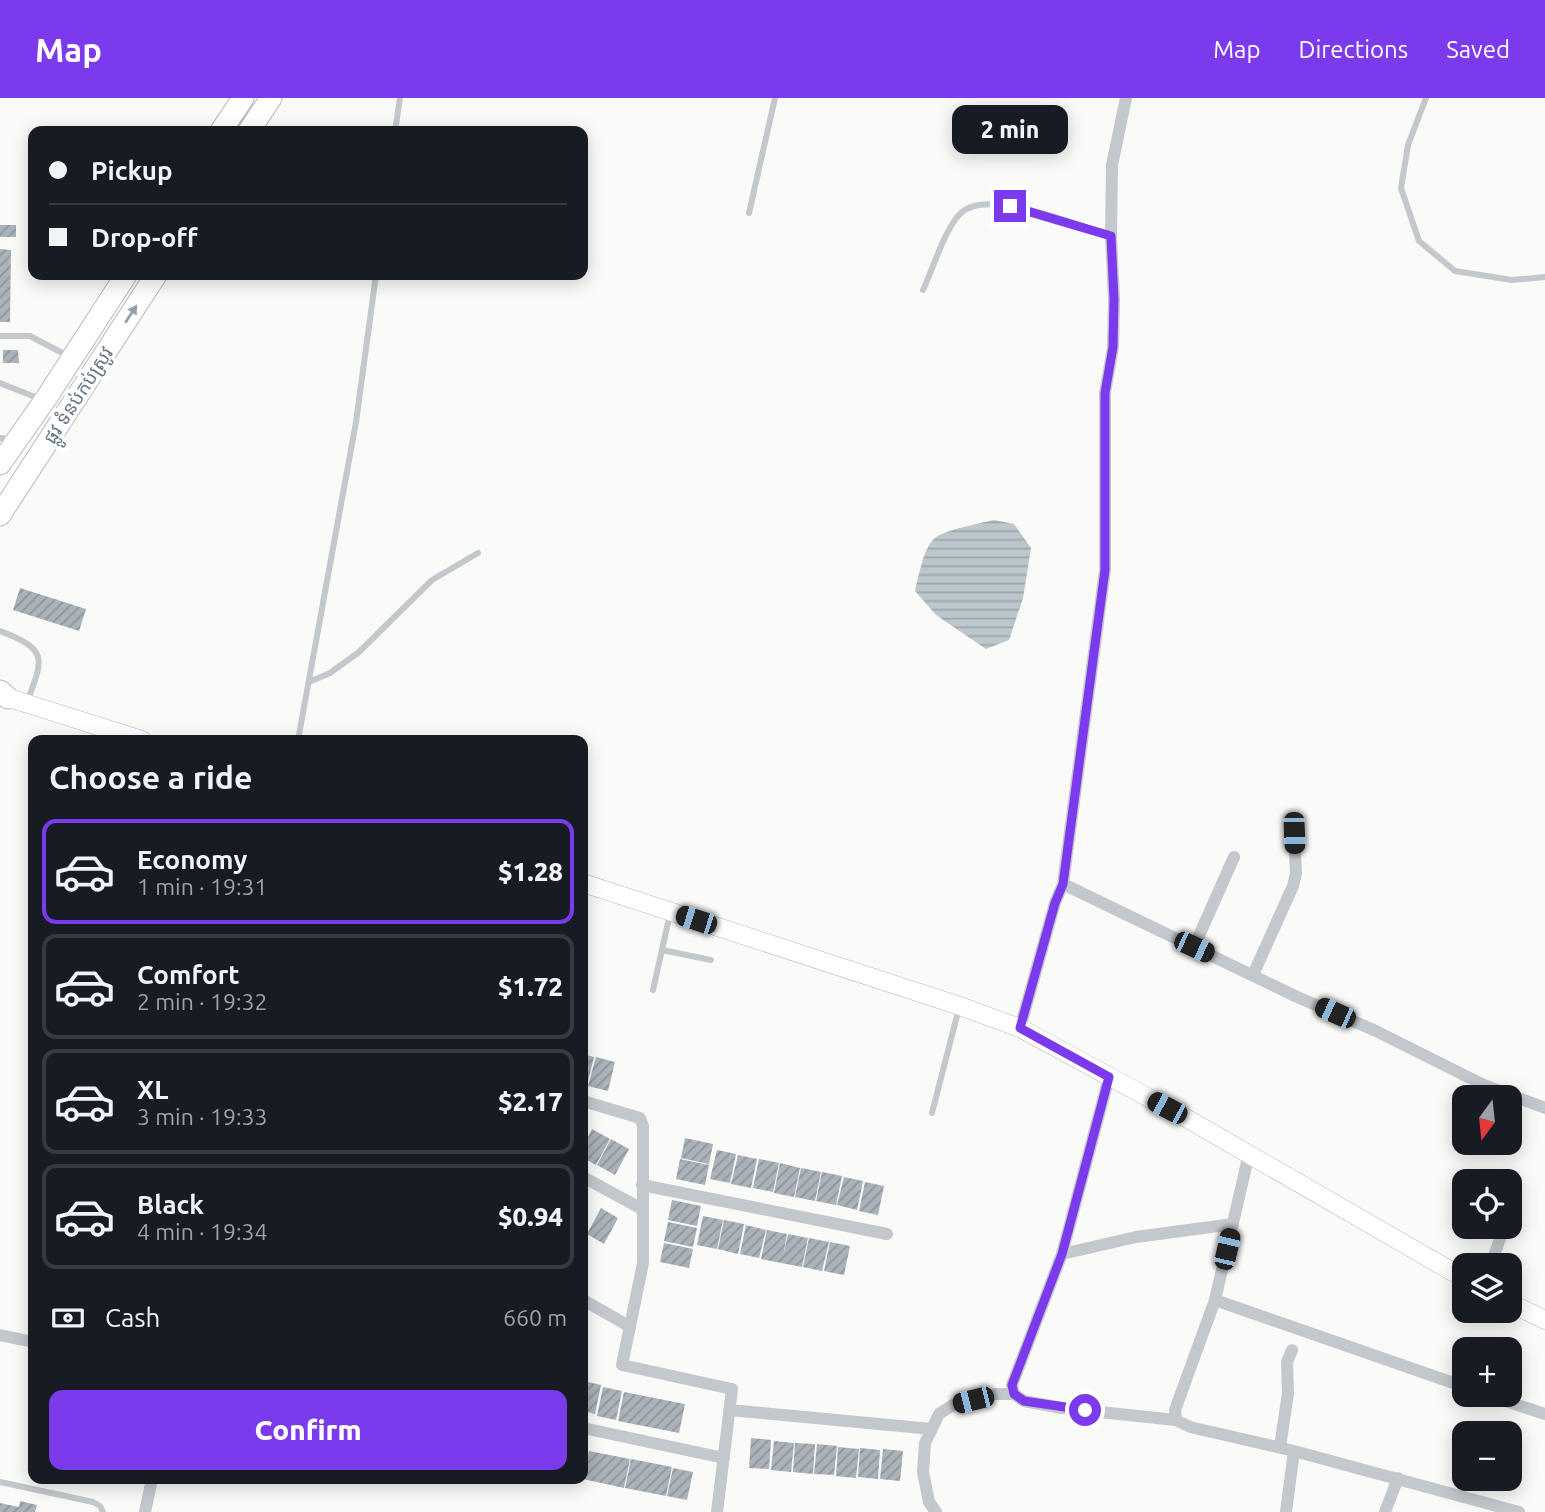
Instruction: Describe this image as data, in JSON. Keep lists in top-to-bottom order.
{
  "streets": {
    "main road": ["ផ្លូវ ទំនប់កប់ស្រូវ"]
  },
  "north": "bottom",
  "page": {
    "header": "Map",
    "nav": ["Map", "Directions", "Saved"],
    "bubble": "2 min",
    "banner": ["Pickup", "Drop-off"],
    "heading": "Choose a ride",
    "list": [
      {
        "name": "Economy",
        "note": "1 min · 19:31",
        "value": "$1.28"
      },
      {
        "name": "Comfort",
        "note": "2 min · 19:32",
        "value": "$1.72"
      },
      {
        "name": "XL",
        "note": "3 min · 19:33",
        "value": "$2.17"
      },
      {
        "name": "Black",
        "note": "4 min · 19:34",
        "value": "$0.94"
      }
    ],
    "map_buttons": ["+", "−"],
    "pay": ["Cash", "660 m"],
    "buttons": "Confirm"
  }
}
